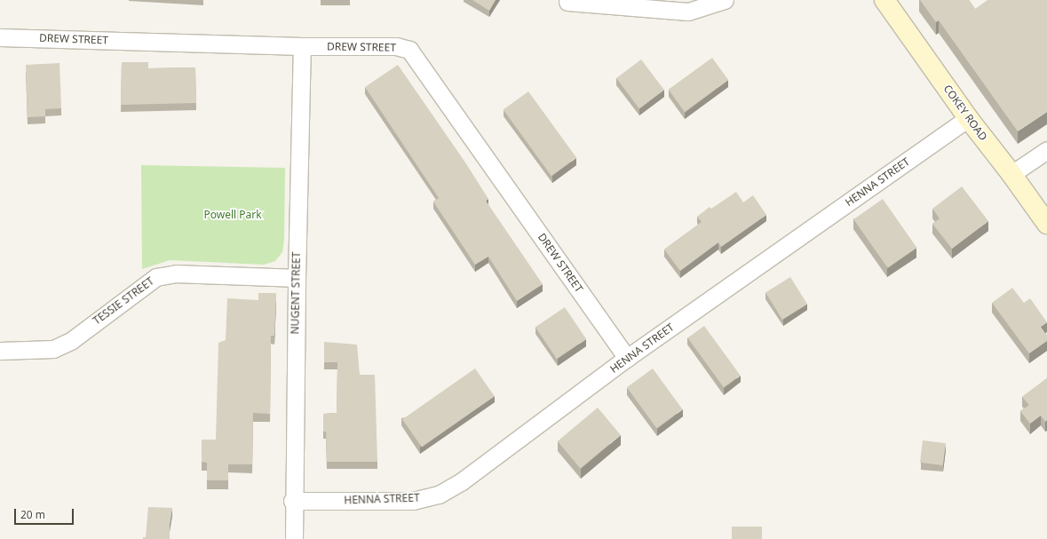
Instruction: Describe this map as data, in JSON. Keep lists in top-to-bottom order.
{
  "streets": {
    "street": [
      "DREW STREET",
      "COKEY ROAD",
      "HENNA STREET",
      "NUGENT STREET",
      "TESSIE STREET"
    ]
  },
  "crossings": [
    ["DREW STREET", "HENNA STREET"],
    ["DREW STREET", "NUGENT STREET"],
    ["COKEY ROAD", "HENNA STREET"],
    ["HENNA STREET", "NUGENT STREET"],
    ["NUGENT STREET", "TESSIE STREET"]
  ],
  "parks": ["Powell Park"],
  "scale_bar": "20 m"
}
